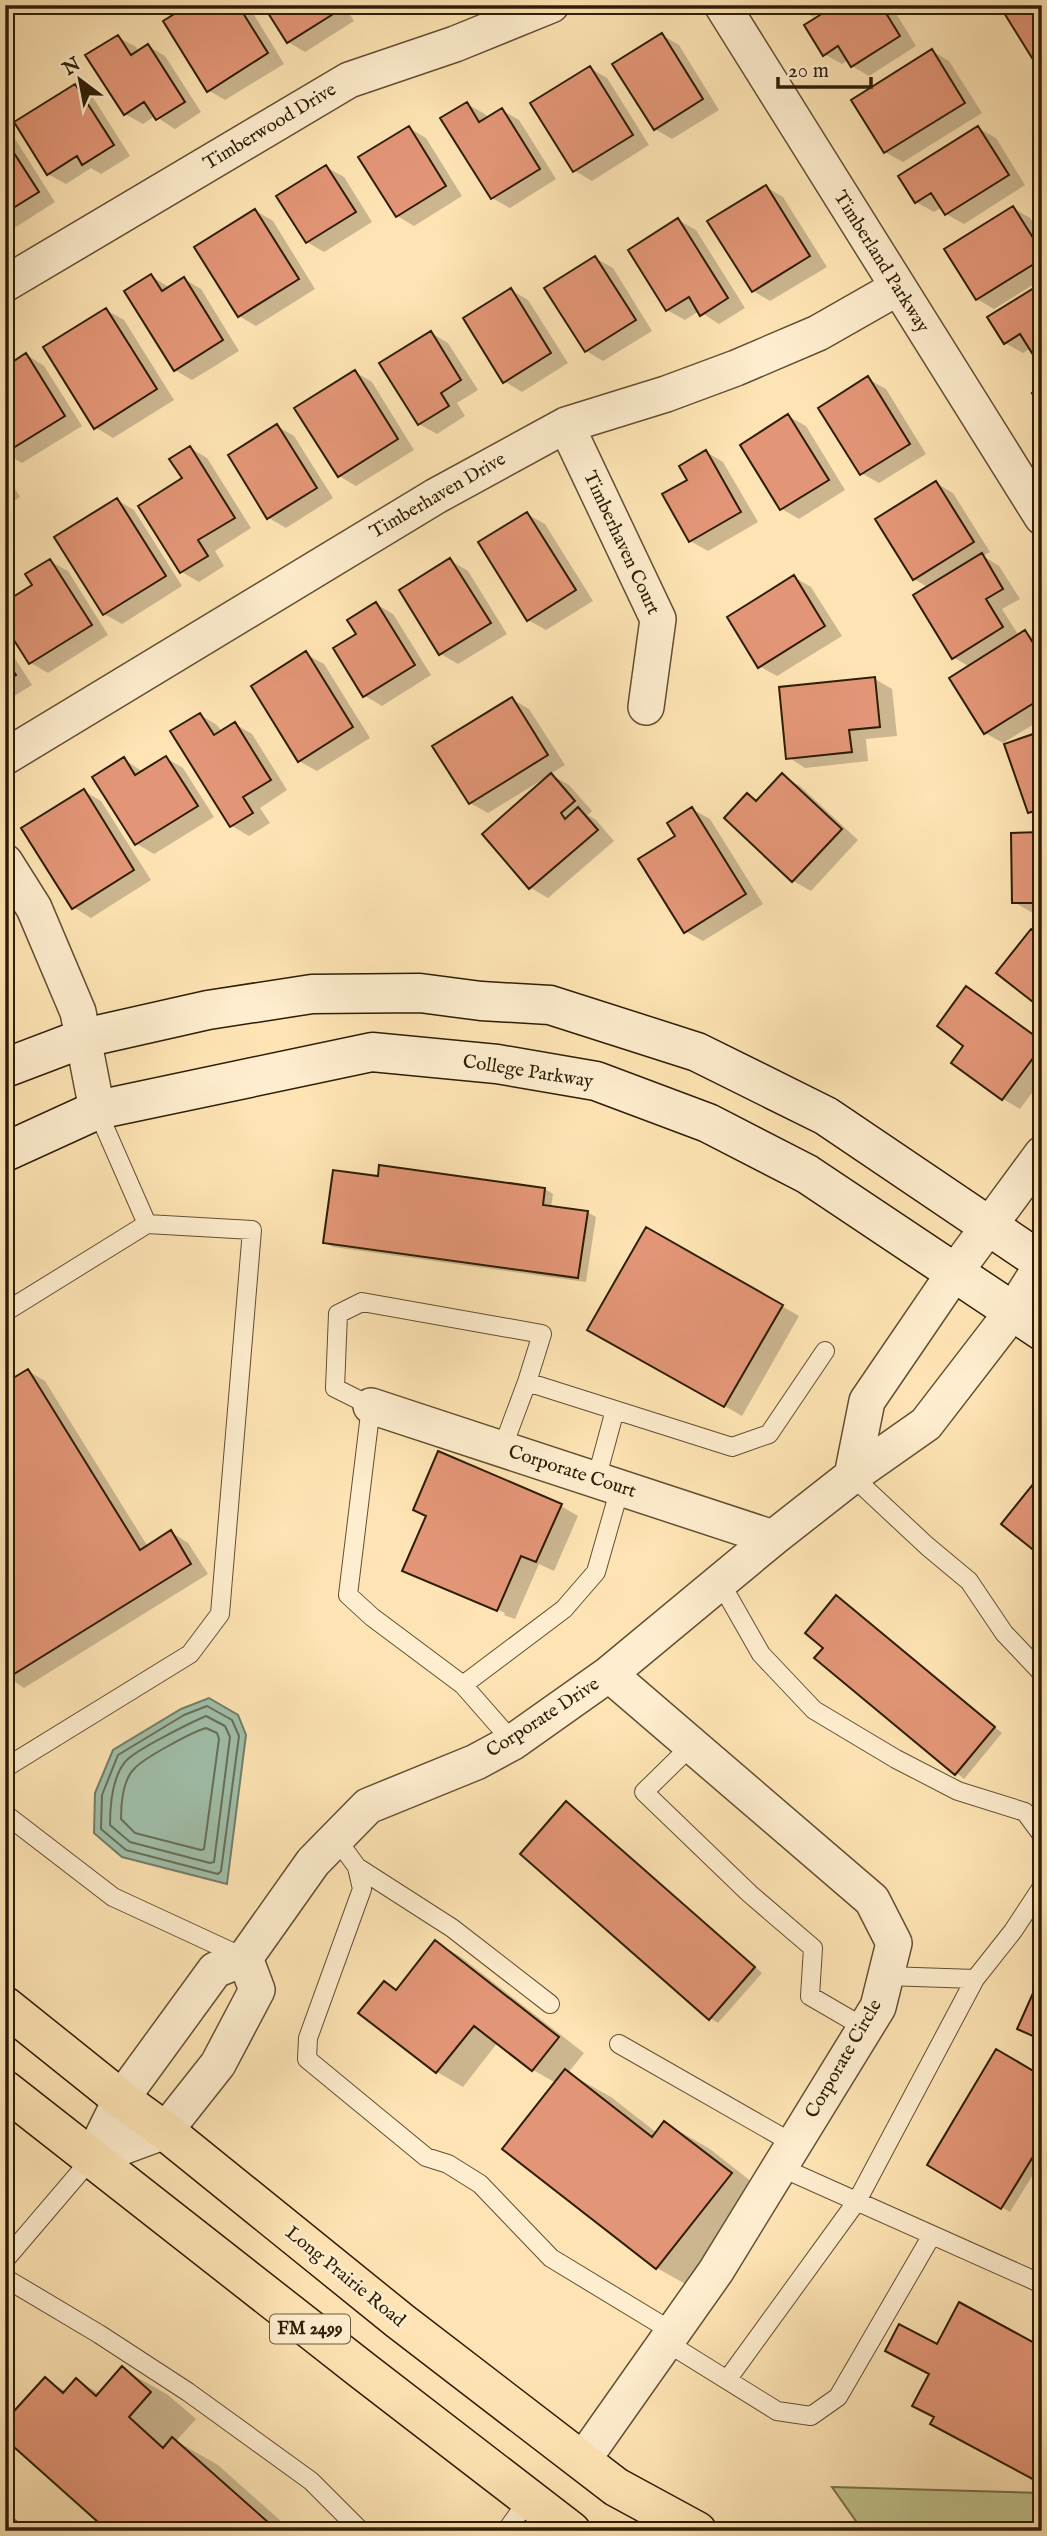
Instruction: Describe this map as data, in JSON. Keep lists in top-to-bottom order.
{
  "streets": {
    "main road": ["College Parkway", "Long Prairie Road", "FM 2499"],
    "street": [
      "Timberwood Drive",
      "Timberland Parkway",
      "Timberhaven Drive",
      "Timberhaven Court",
      "Corporate Court",
      "Corporate Drive",
      "Corporate Circle"
    ]
  },
  "crossings": [
    ["Timberland Parkway", "Timberhaven Drive"],
    ["Timberhaven Drive", "Timberhaven Court"],
    ["College Parkway", "Corporate Drive"],
    ["Corporate Court", "Corporate Drive"],
    ["Corporate Drive", "Corporate Circle"],
    ["Corporate Circle", "Long Prairie Road"]
  ],
  "scale_bar": "20 m",
  "north": "top left"
}
